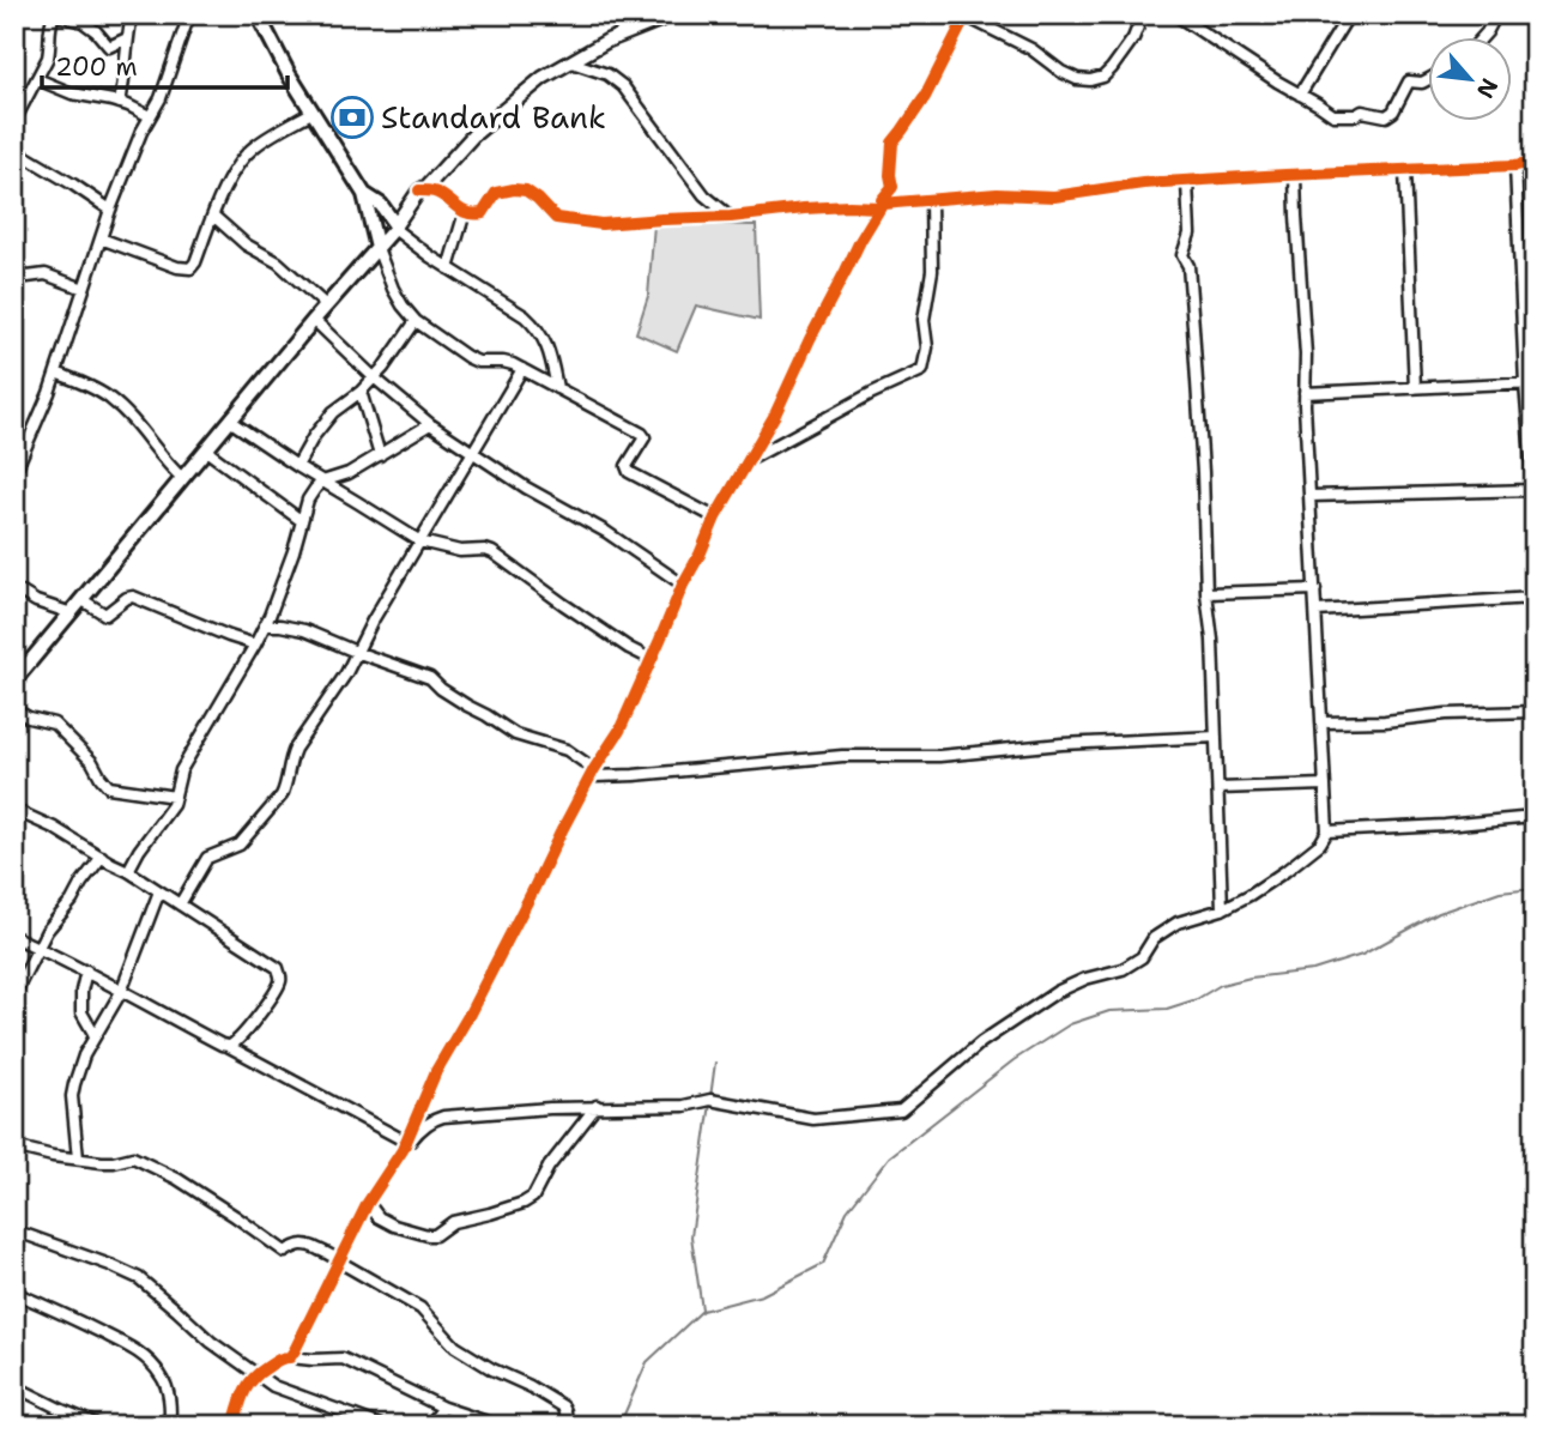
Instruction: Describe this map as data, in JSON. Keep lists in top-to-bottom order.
{
  "places": {
    "bank": ["Standard Bank"]
  },
  "scale_bar": "200 m",
  "north": "bottom right"
}
